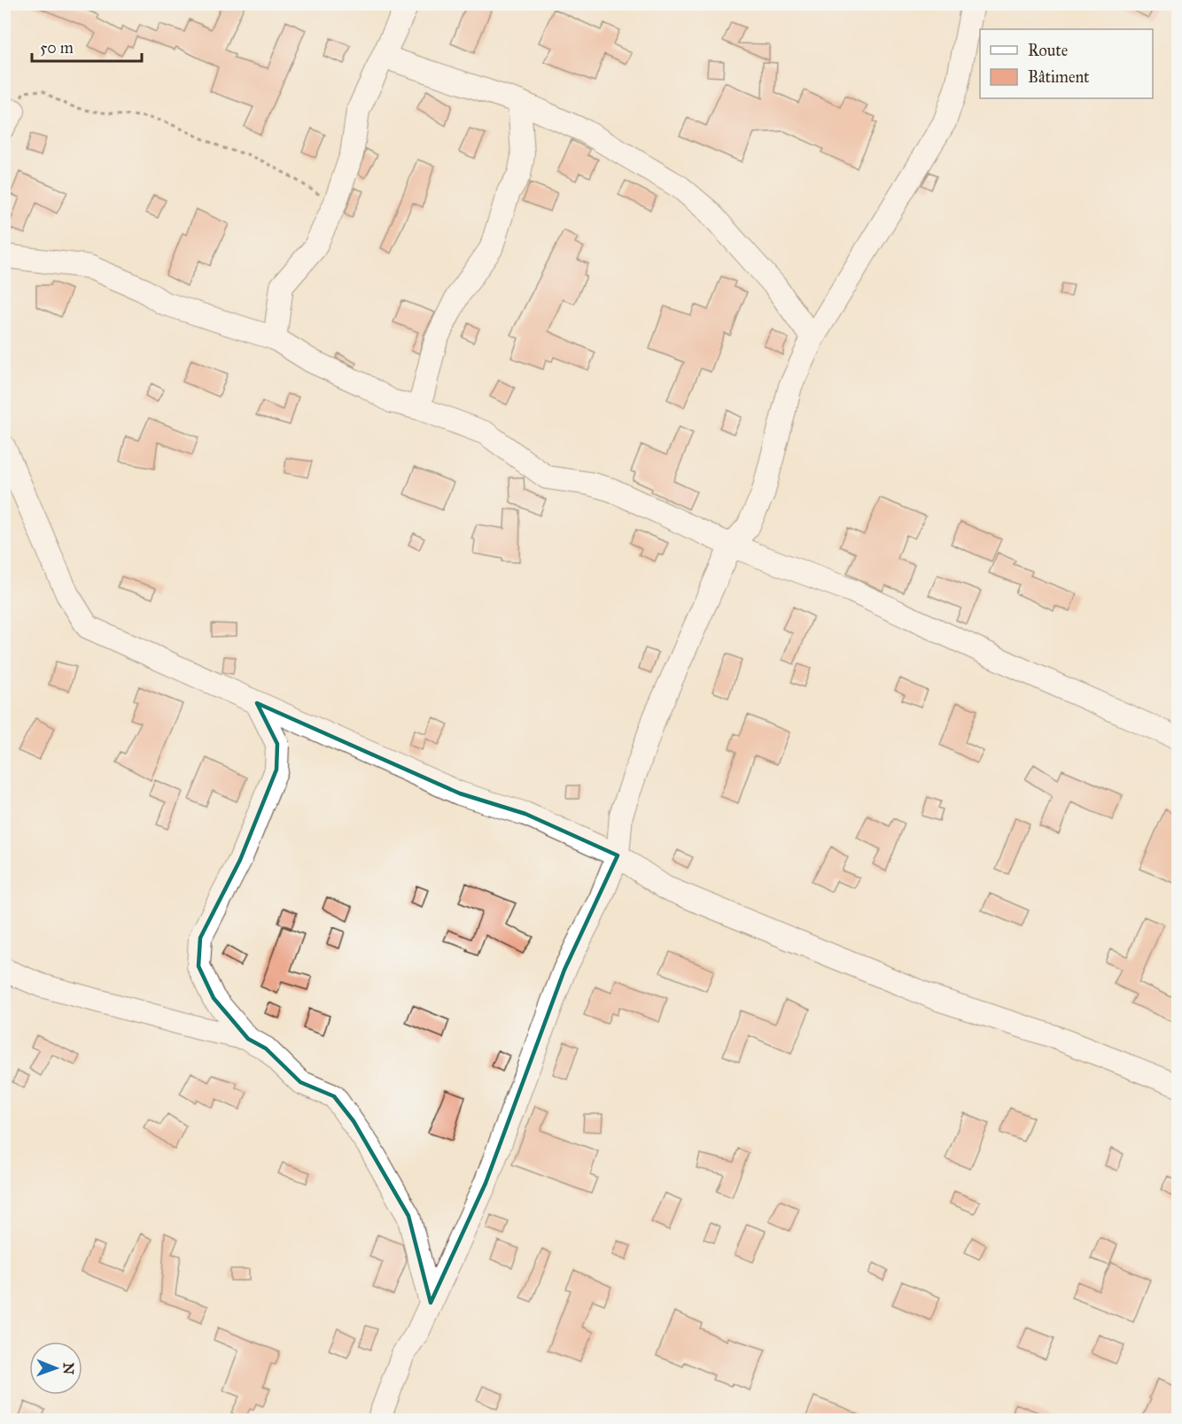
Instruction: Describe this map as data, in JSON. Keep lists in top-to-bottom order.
{
  "legend": ["Route", "Bâtiment"],
  "scale_bar": "50 m",
  "north": "right"
}
